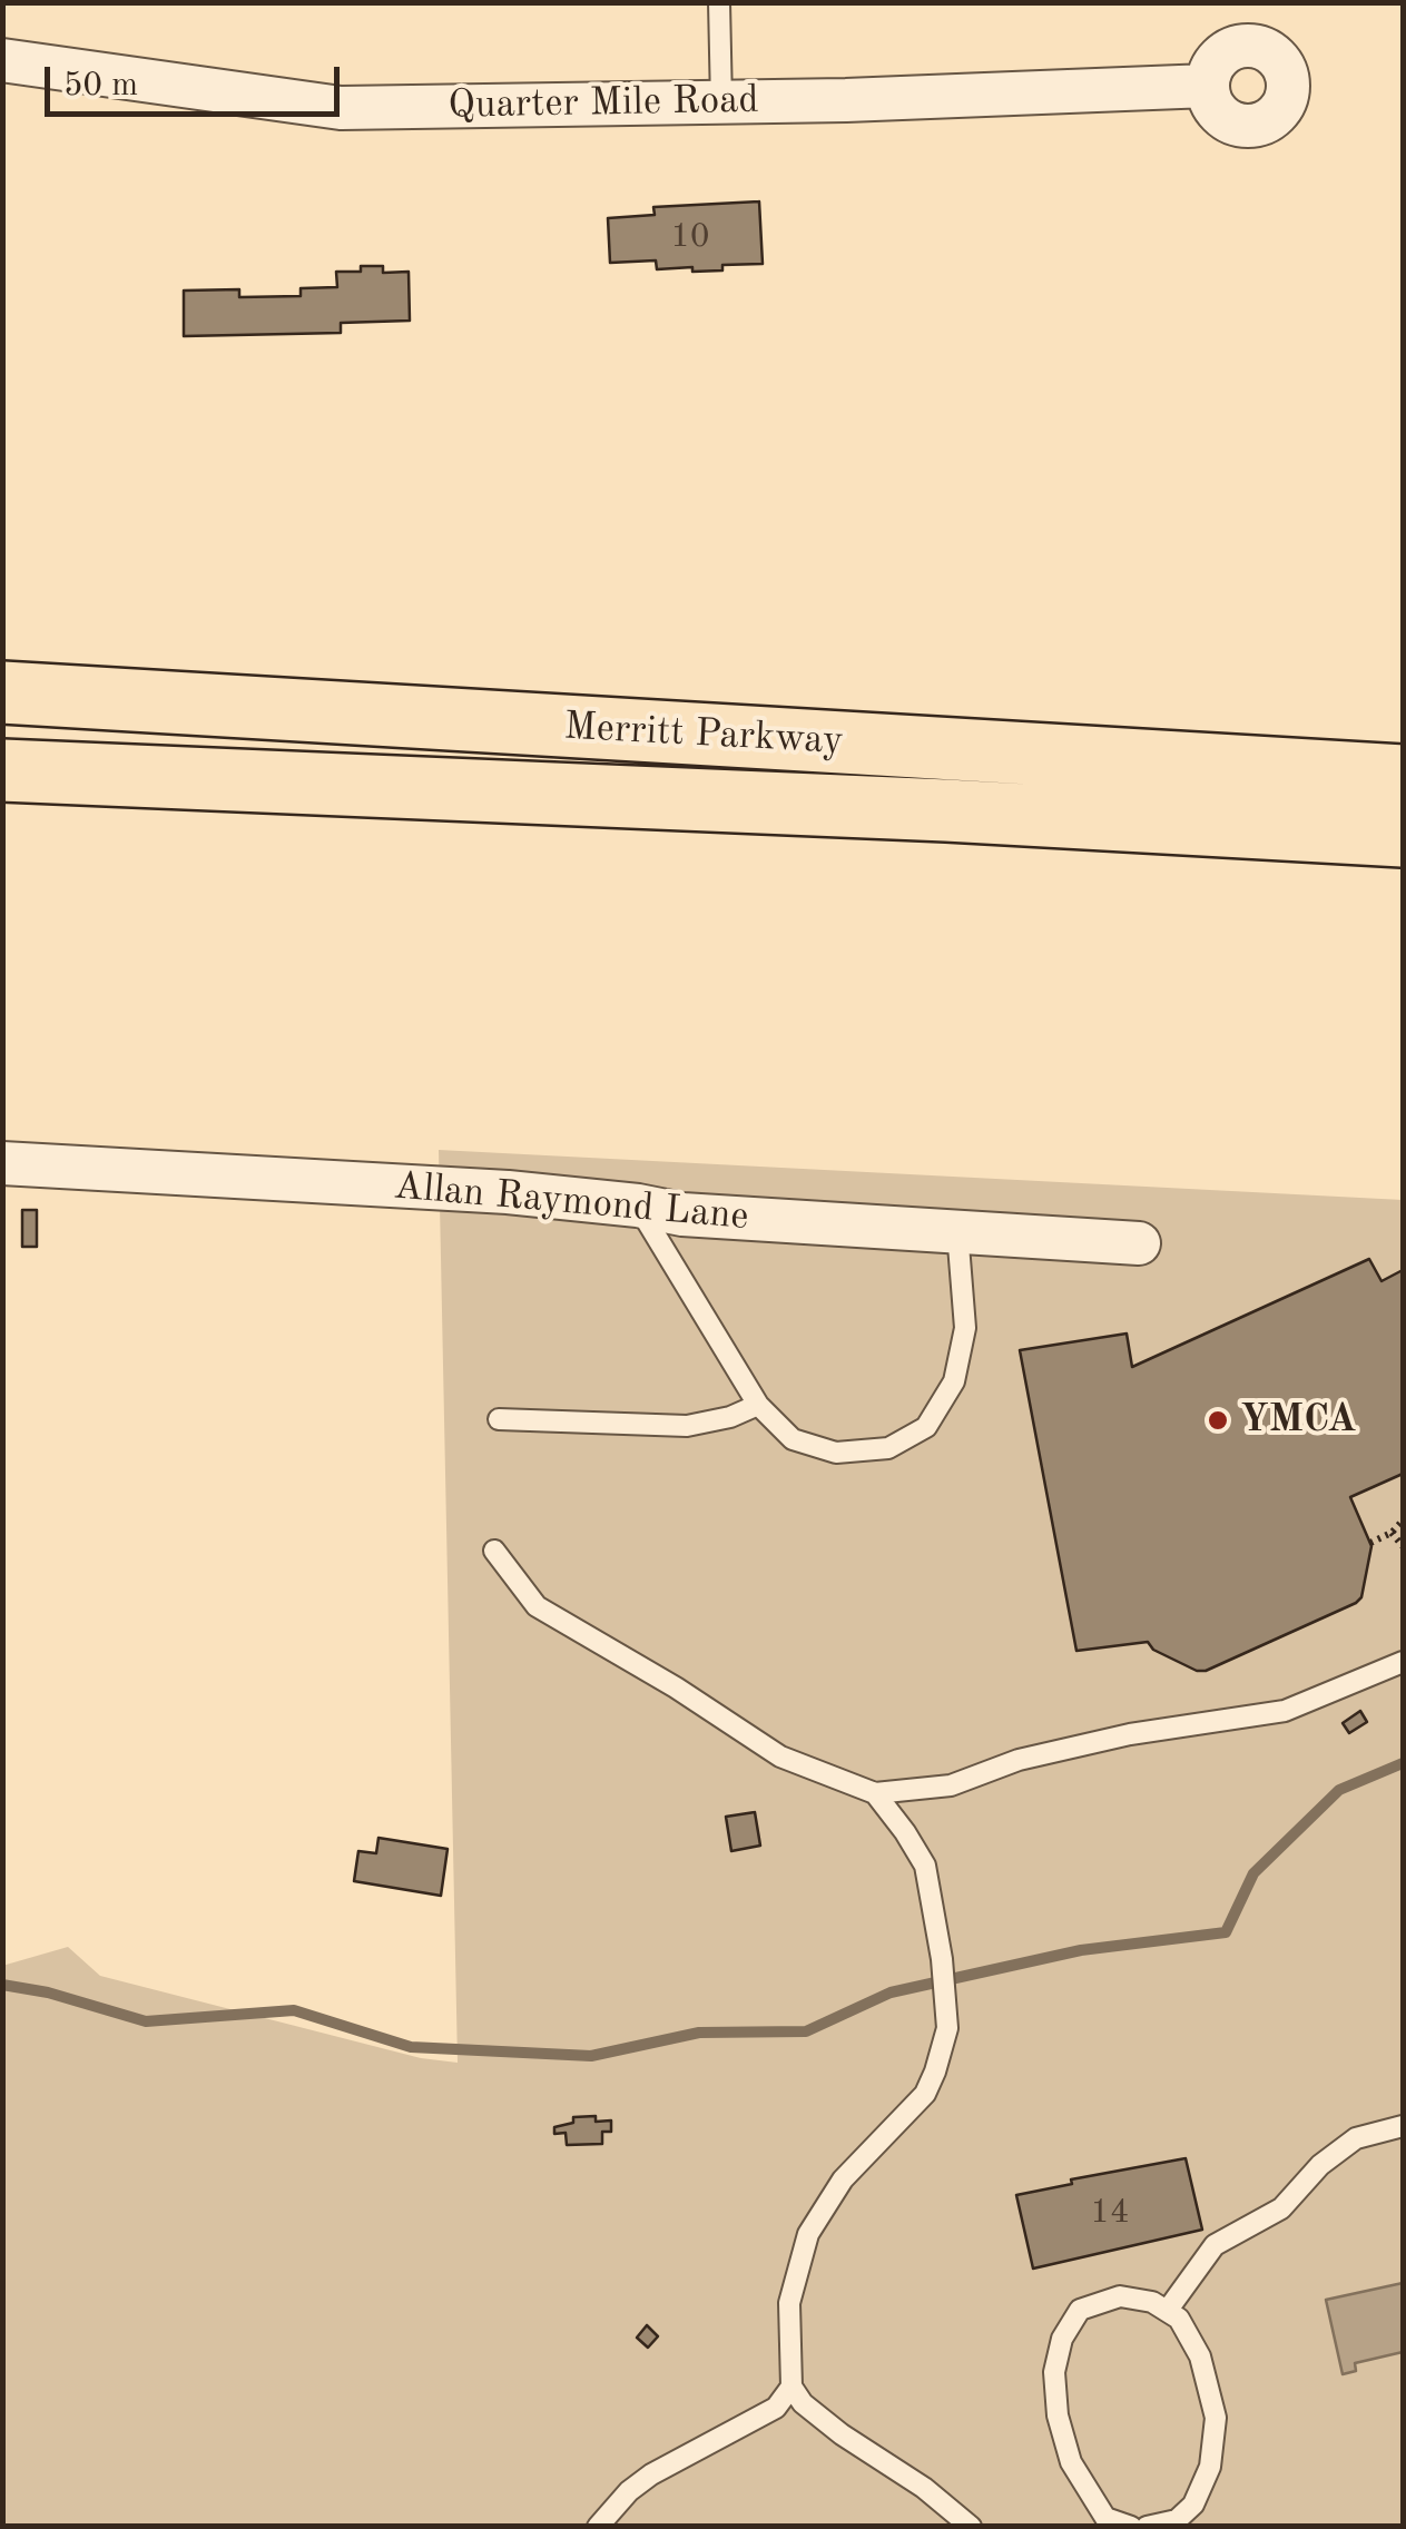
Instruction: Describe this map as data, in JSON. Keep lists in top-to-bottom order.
{
  "streets": {
    "highway": ["Merritt Parkway"],
    "street": ["Quarter Mile Road", "Allan Raymond Lane"]
  },
  "places": ["YMCA"],
  "house_numbers": ["10", "14"],
  "scale_bar": "50 m"
}
